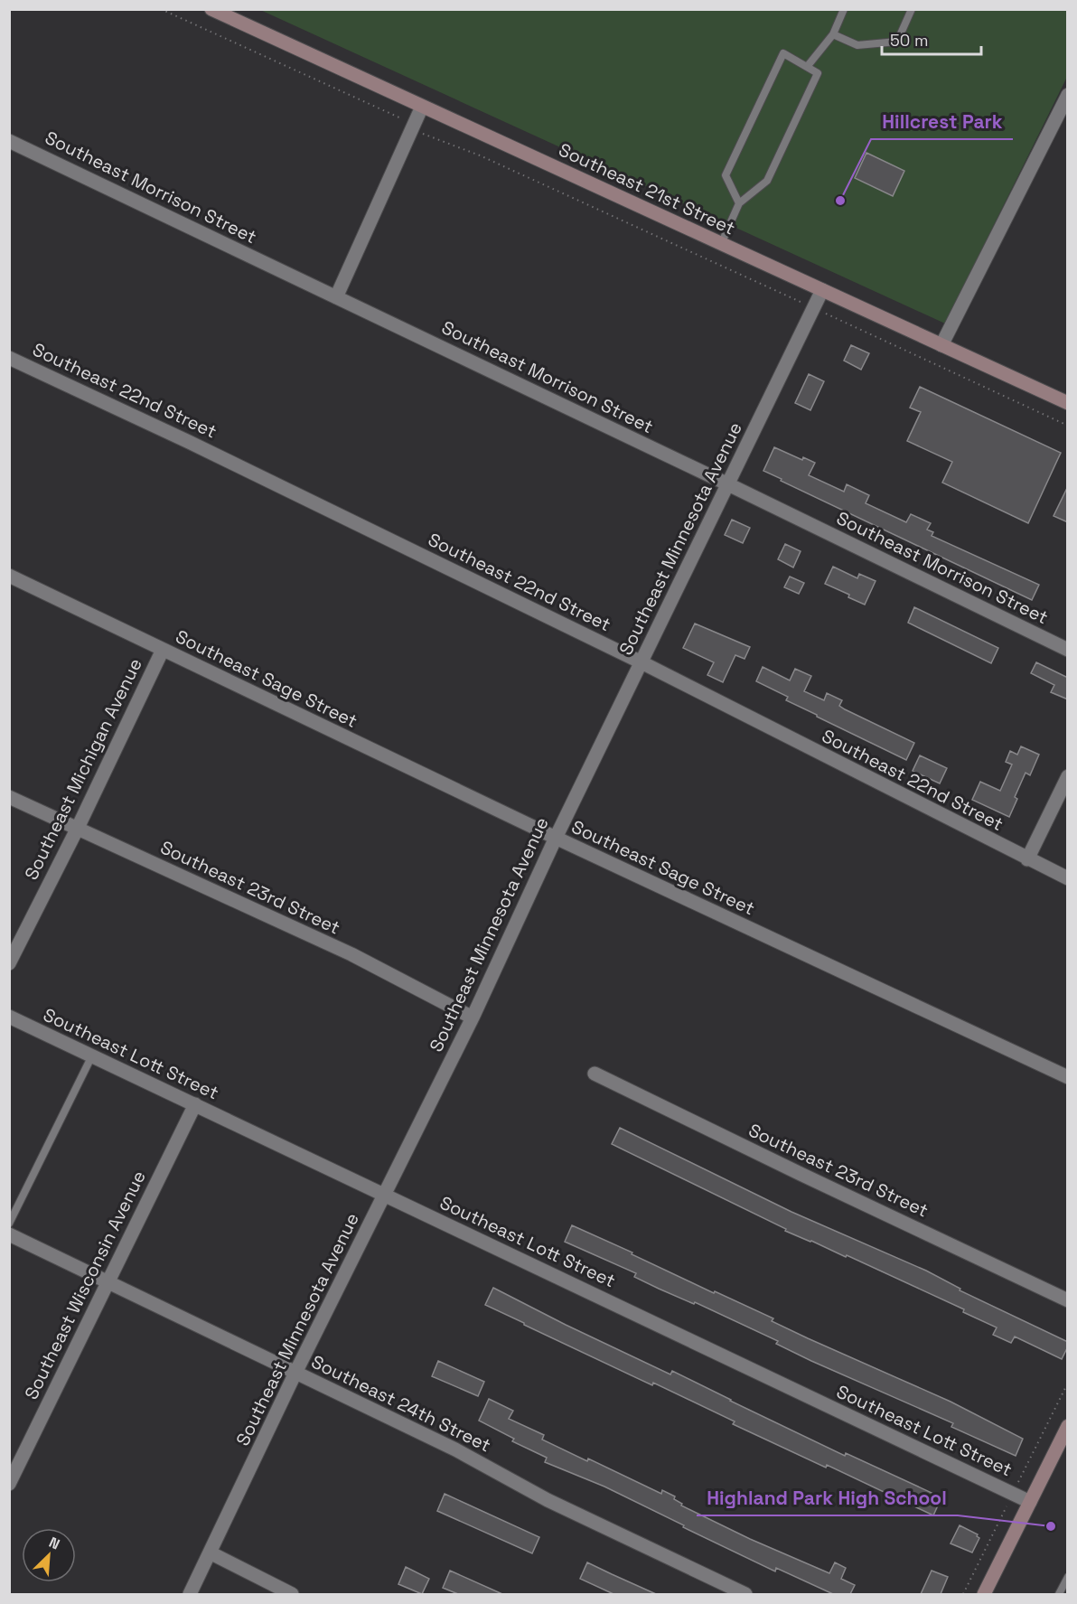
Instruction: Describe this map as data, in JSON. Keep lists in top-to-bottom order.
{
  "streets": {
    "main road": ["Southeast 21st Street"],
    "street": [
      "Southeast Morrison Street",
      "Southeast 22nd Street",
      "Southeast Minnesota Avenue",
      "Southeast Sage Street",
      "Southeast Michigan Avenue",
      "Southeast 23rd Street",
      "Southeast Lott Street",
      "Southeast Wisconsin Avenue",
      "Southeast 24th Street"
    ]
  },
  "crossings": [
    ["Southeast Morrison Street", "Southeast Minnesota Avenue"],
    ["Southeast 21st Street", "Southeast Minnesota Avenue"],
    ["Southeast 22nd Street", "Southeast Minnesota Avenue"],
    ["Southeast Minnesota Avenue", "Southeast Sage Street"],
    ["Southeast Minnesota Avenue", "Southeast 23rd Street"],
    ["Southeast Minnesota Avenue", "Southeast Lott Street"],
    ["Southeast Minnesota Avenue", "Southeast 24th Street"],
    ["Southeast Sage Street", "Southeast Michigan Avenue"],
    ["Southeast Michigan Avenue", "Southeast 23rd Street"],
    ["Southeast Lott Street", "Southeast Wisconsin Avenue"],
    ["Southeast Wisconsin Avenue", "Southeast 24th Street"]
  ],
  "places": ["Hillcrest Park", "Highland Park High School"],
  "scale_bar": "50 m",
  "north": "top right"
}
